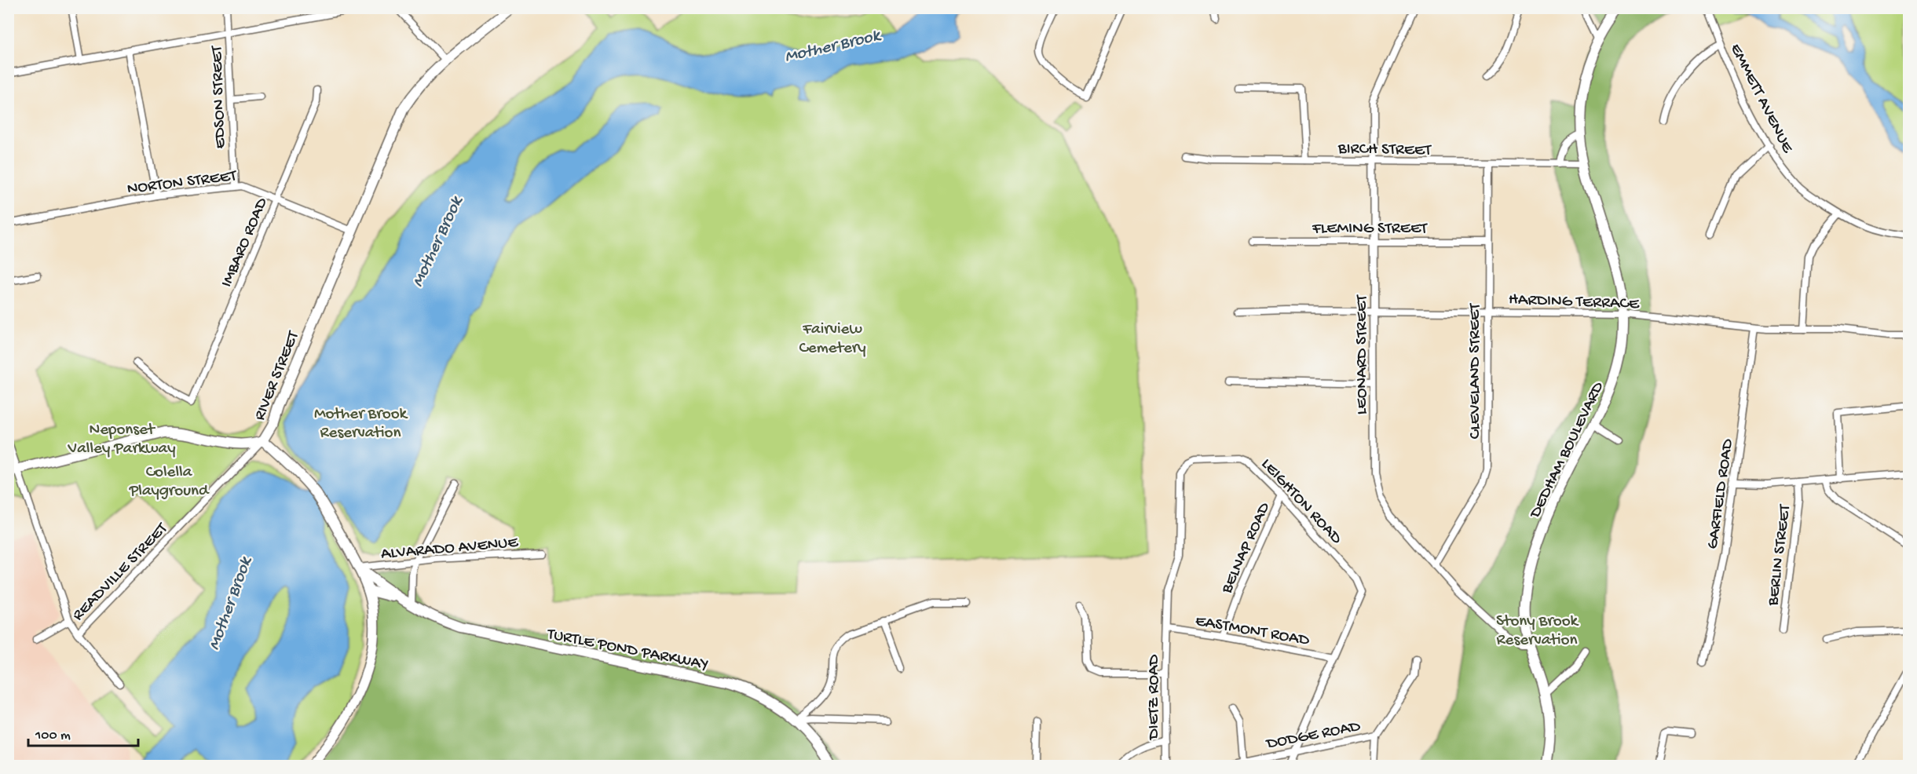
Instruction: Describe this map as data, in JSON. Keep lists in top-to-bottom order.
{
  "streets": {
    "main road": ["RIVER STREET", "DEDHAM BOULEVARD", "TURTLE POND PARKWAY"],
    "street": [
      "EDSON STREET",
      "EMMETT AVENUE",
      "BIRCH STREET",
      "NORTON STREET",
      "FLEMING STREET",
      "IMBARO ROAD",
      "HARDING TERRACE",
      "LEONARD STREET",
      "CLEVELAND STREET",
      "GARFIELD ROAD",
      "LEIGHTON ROAD",
      "ALVARADO AVENUE",
      "BELNAP ROAD",
      "BERLIN STREET",
      "READVILLE STREET",
      "EASTMONT ROAD",
      "DIETZ ROAD",
      "DODGE ROAD"
    ]
  },
  "crossings": [
    ["EDSON STREET", "NORTON STREET"],
    ["BIRCH STREET", "LEONARD STREET"],
    ["BIRCH STREET", "CLEVELAND STREET"],
    ["BIRCH STREET", "DEDHAM BOULEVARD"],
    ["NORTON STREET", "IMBARO ROAD"],
    ["NORTON STREET", "RIVER STREET"],
    ["FLEMING STREET", "LEONARD STREET"],
    ["FLEMING STREET", "CLEVELAND STREET"],
    ["HARDING TERRACE", "LEONARD STREET"],
    ["HARDING TERRACE", "CLEVELAND STREET"],
    ["HARDING TERRACE", "DEDHAM BOULEVARD"],
    ["HARDING TERRACE", "GARFIELD ROAD"],
    ["LEONARD STREET", "CLEVELAND STREET"],
    ["LEONARD STREET", "DEDHAM BOULEVARD"],
    ["RIVER STREET", "ALVARADO AVENUE"],
    ["RIVER STREET", "READVILLE STREET"],
    ["RIVER STREET", "TURTLE POND PARKWAY"],
    ["LEIGHTON ROAD", "BELNAP ROAD"],
    ["LEIGHTON ROAD", "EASTMONT ROAD"],
    ["LEIGHTON ROAD", "DIETZ ROAD"],
    ["LEIGHTON ROAD", "DODGE ROAD"],
    ["ALVARADO AVENUE", "TURTLE POND PARKWAY"],
    ["BELNAP ROAD", "EASTMONT ROAD"],
    ["EASTMONT ROAD", "DIETZ ROAD"]
  ],
  "water": ["Mother Brook"],
  "parks": [
    "Fairview Cemetery",
    "Mother Brook Reservation",
    "Neponset Valley Parkway",
    "Colella Playground",
    "Stony Brook Reservation"
  ],
  "scale_bar": "100 m"
}
